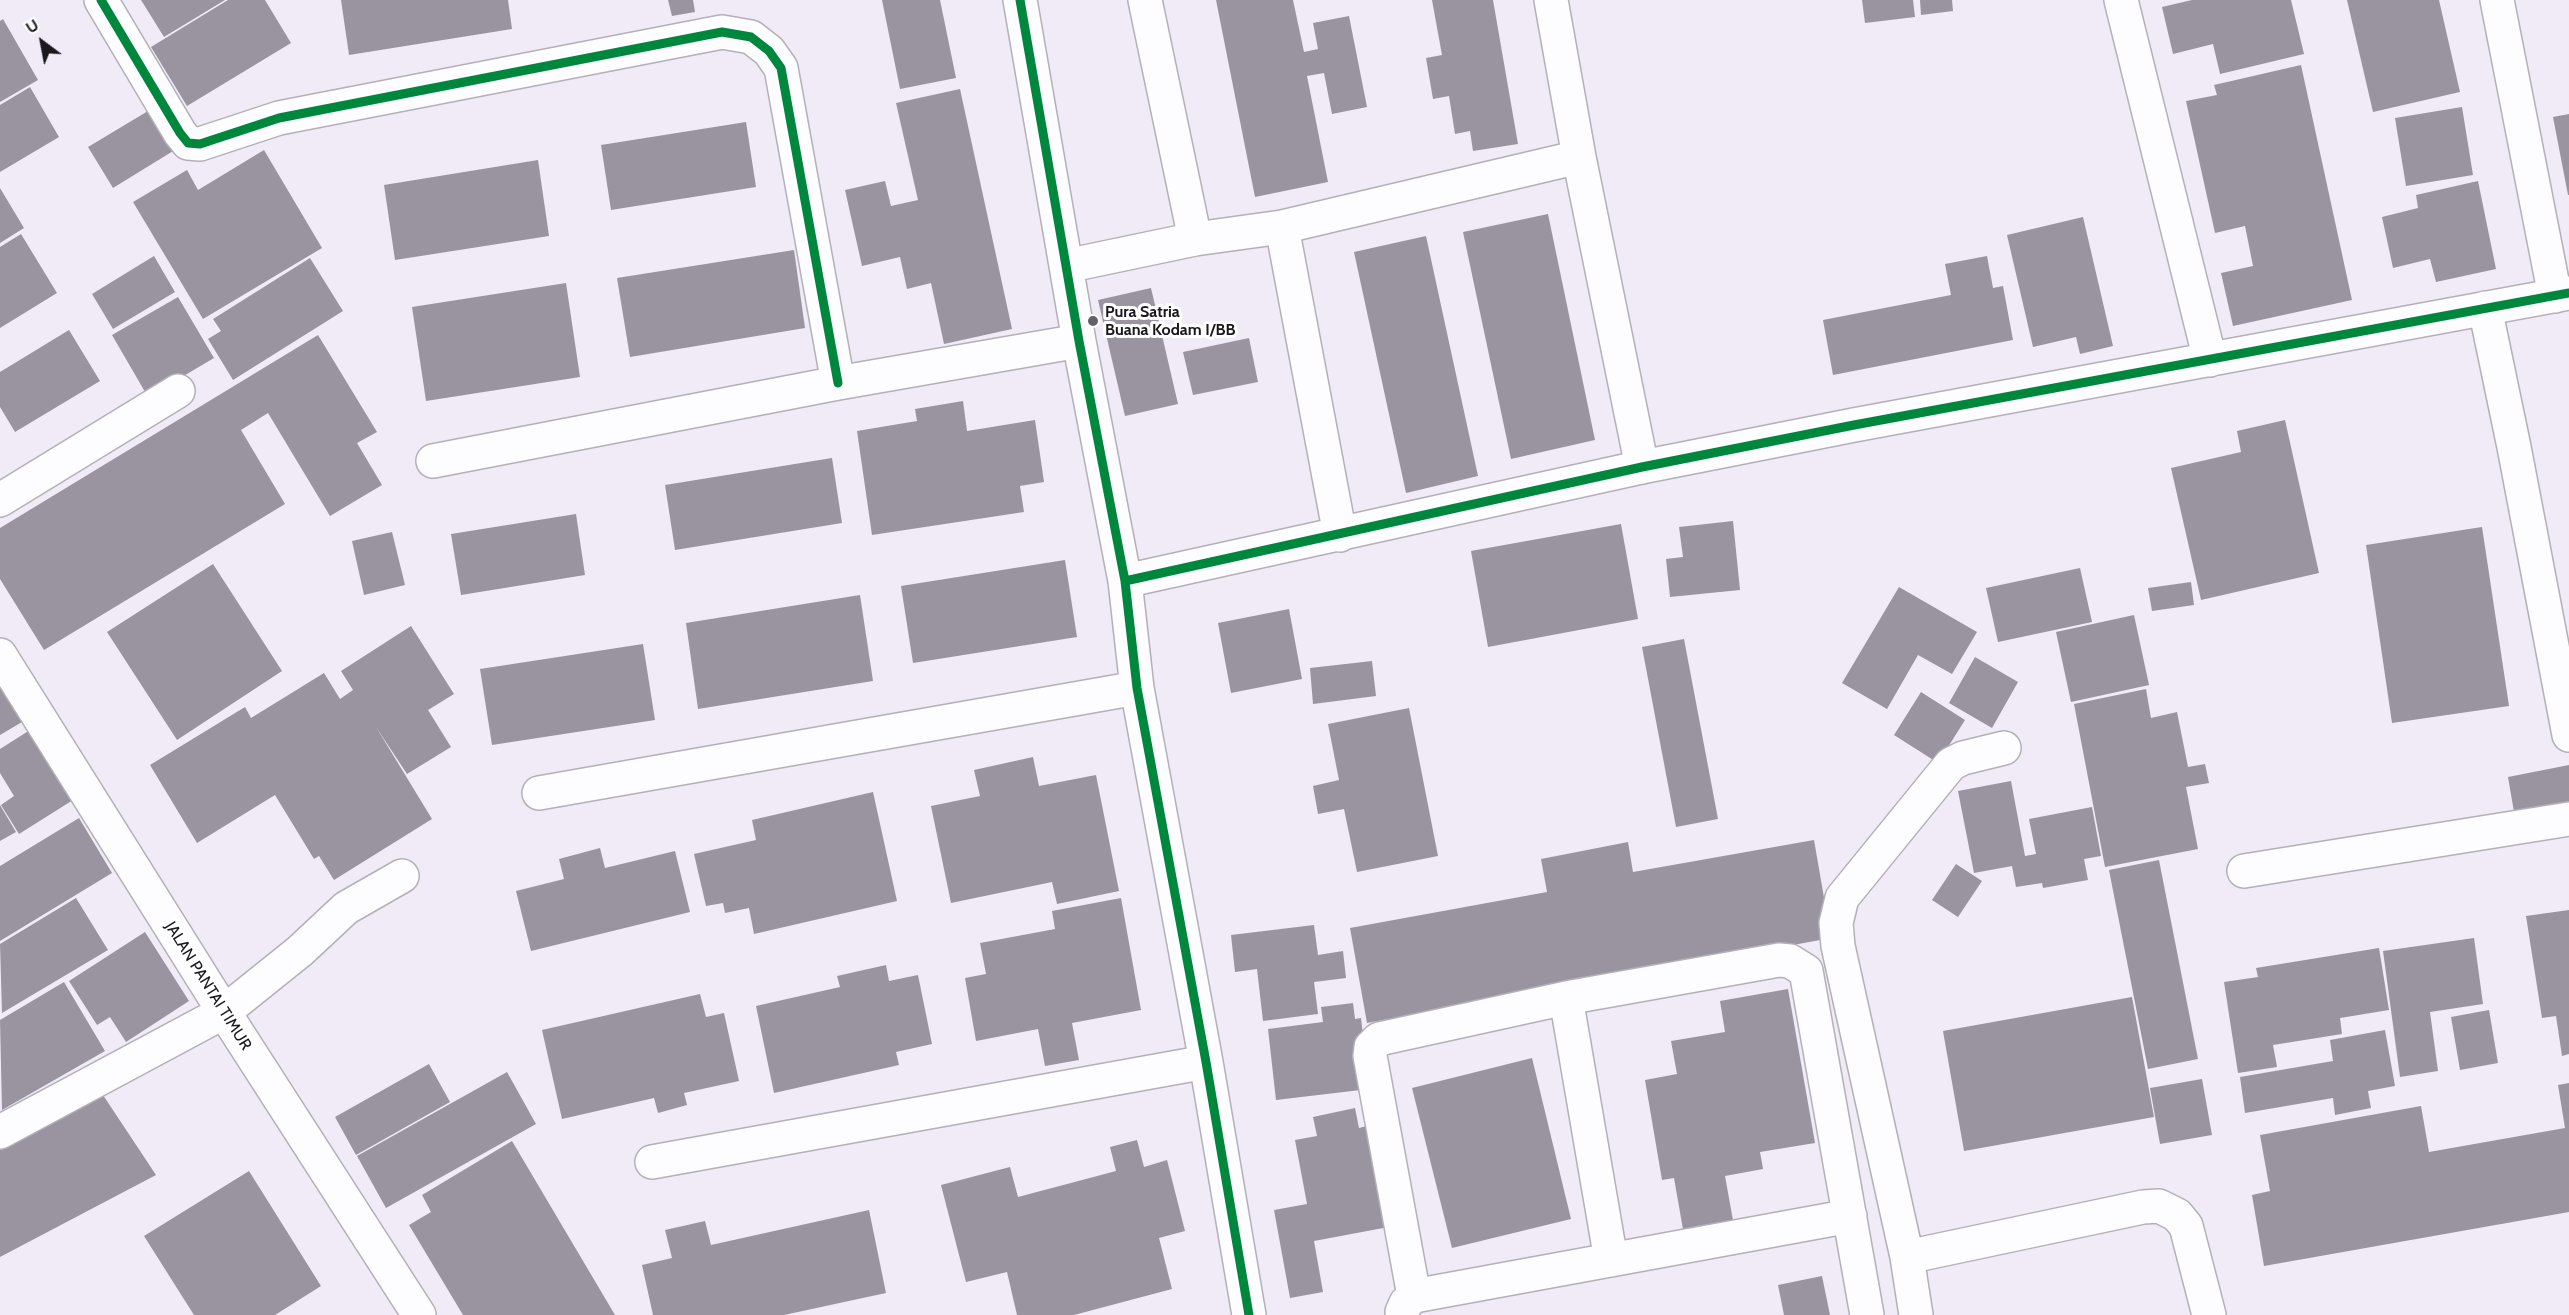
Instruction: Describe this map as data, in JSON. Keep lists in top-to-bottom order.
{
  "streets": {
    "street": ["JALAN PANTAI TIMUR"]
  },
  "places": ["Pura Satria Buana Kodam I/BB"],
  "north": "top left"
}
